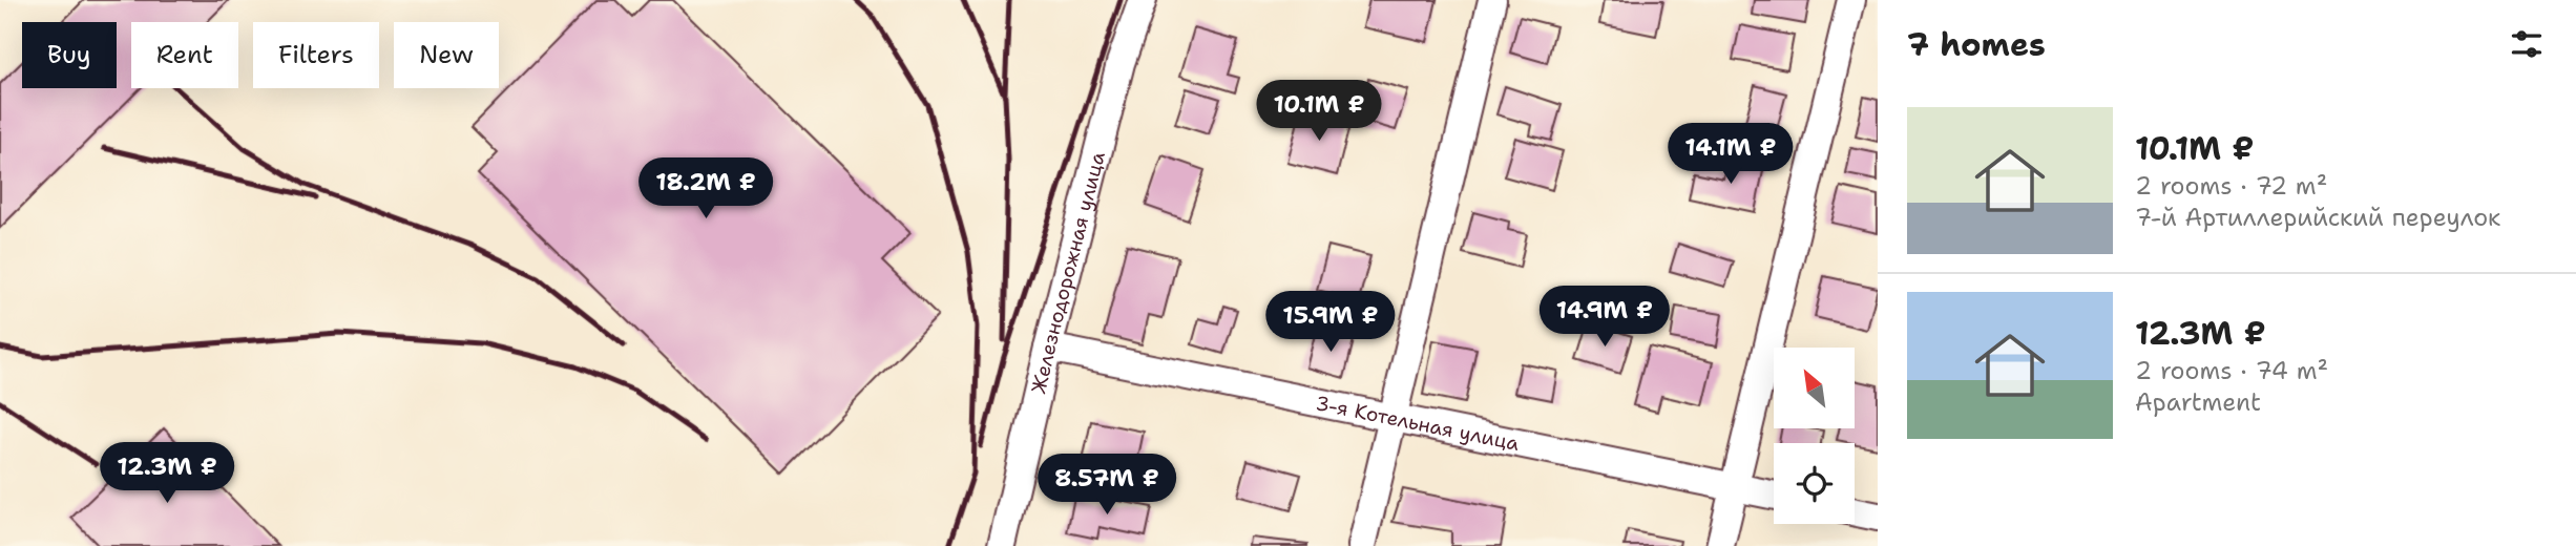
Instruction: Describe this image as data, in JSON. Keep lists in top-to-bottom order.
{
  "streets": {
    "street": ["Железнодорожная улица", "3-я Котельная улица"]
  },
  "crossings": [
    ["Железнодорожная улица", "3-я Котельная улица"]
  ],
  "north": "top left",
  "page": {
    "heading": "7 homes",
    "chip": [
      "Buy",
      "Rent",
      "Filters",
      "New"
    ],
    "price": [
      "10.1M ₽",
      "14.1M ₽",
      "18.2M ₽",
      "14.9M ₽",
      "15.9M ₽",
      "12.3M ₽",
      "8.57M ₽"
    ],
    "list": [
      {
        "name": "10.1M ₽",
        "note": "2 rooms · 72 m² · 7-й Артиллерийский переулок"
      },
      {
        "name": "12.3M ₽",
        "note": "2 rooms · 74 m² · Apartment"
      }
    ]
  }
}
